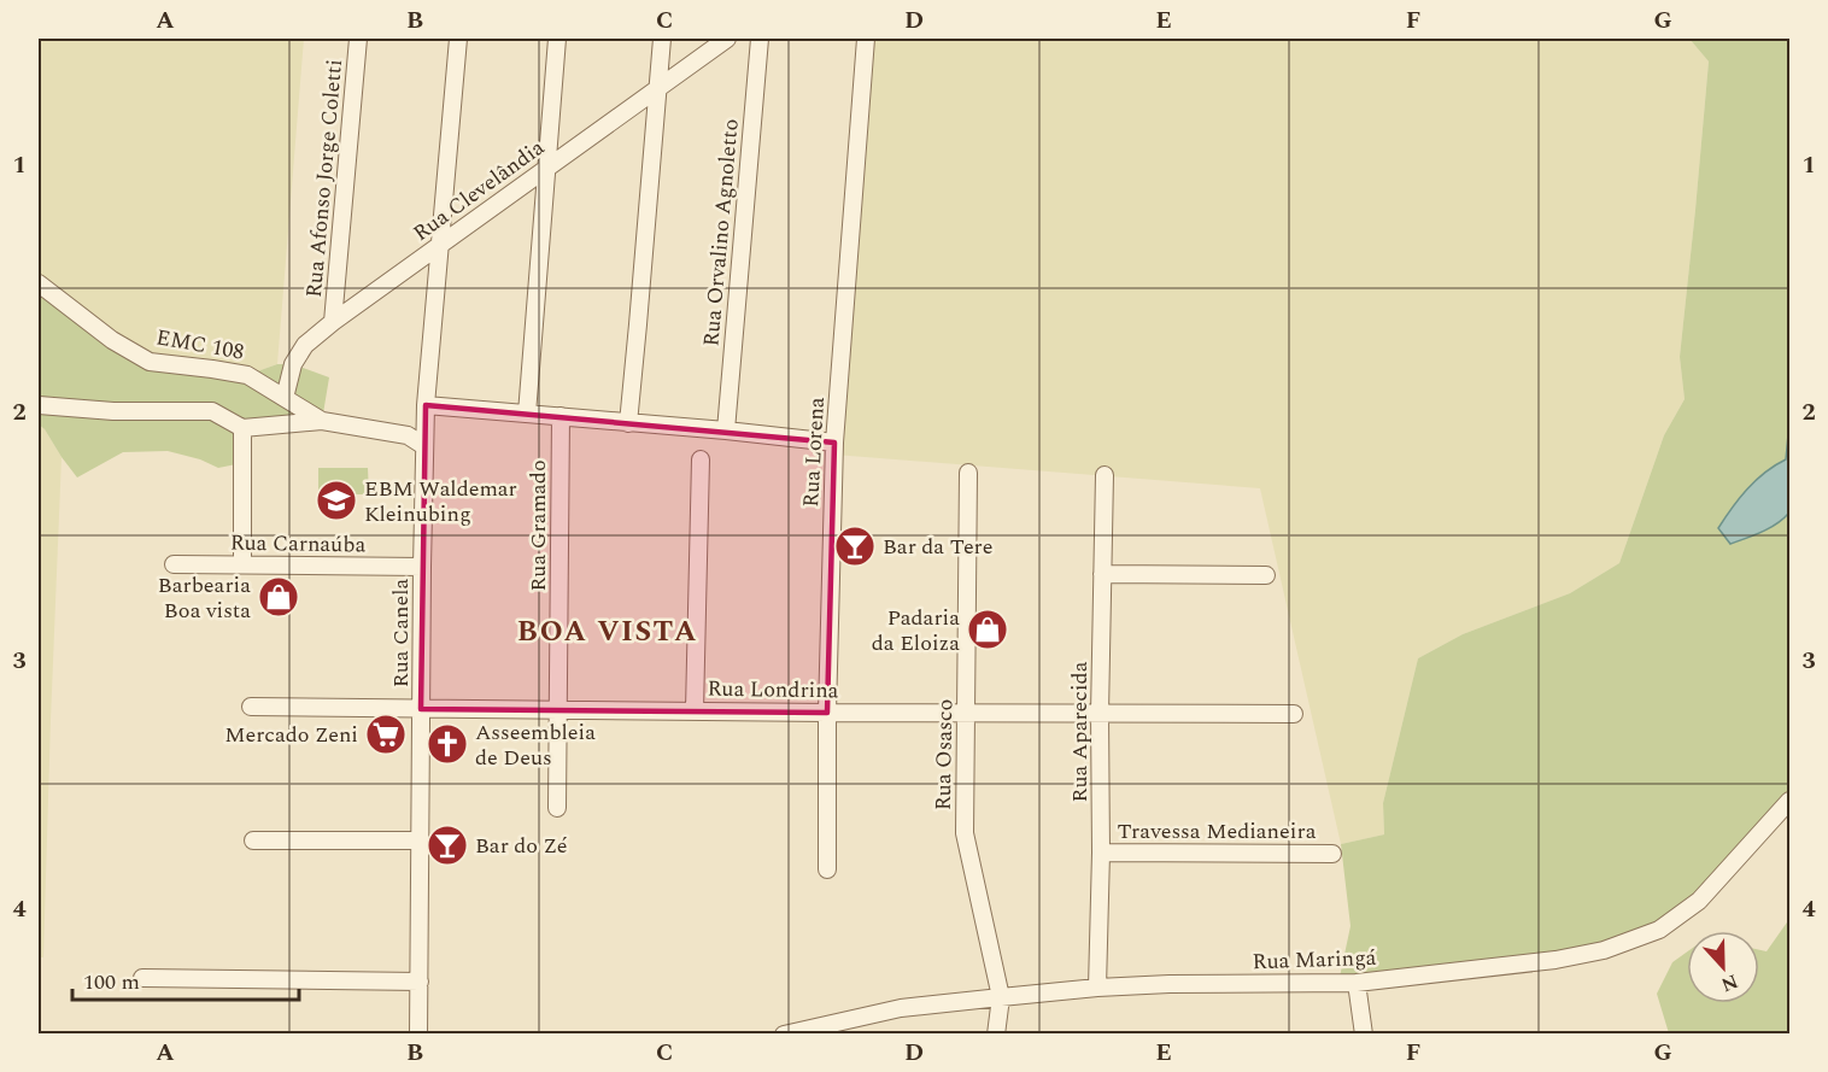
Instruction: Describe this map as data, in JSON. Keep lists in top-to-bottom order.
{
  "streets": {
    "street": [
      "Rua Afonso Jorge Coletti",
      "Rua Clevelândia",
      "Rua Orvalino Agnoletto",
      "EMC 108",
      "Rua Lorena",
      "Rua Gramado",
      "Rua Carnaúba",
      "Rua Canela",
      "Rua Londrina",
      "Rua Aparecida",
      "Rua Osasco",
      "Travessa Medianeira",
      "Rua Maringá"
    ]
  },
  "crossings": [
    ["Rua Afonso Jorge Coletti", "Rua Clevelândia"],
    ["Rua Clevelândia", "EMC 108"],
    ["Rua Clevelândia", "Rua Canela"],
    ["Rua Lorena", "Rua Londrina"],
    ["Rua Gramado", "Rua Londrina"],
    ["Rua Carnaúba", "Rua Canela"],
    ["Rua Canela", "Rua Londrina"],
    ["Rua Londrina", "Rua Aparecida"],
    ["Rua Londrina", "Rua Osasco"],
    ["Rua Aparecida", "Travessa Medianeira"],
    ["Rua Aparecida", "Rua Maringá"],
    ["Rua Osasco", "Rua Maringá"]
  ],
  "districts": ["BOA VISTA"],
  "places": {
    "school or university": ["EBM Waldemar Kleinubing"],
    "bar": ["Bar da Tere", "Bar do Zé"],
    "shop": ["Barbearia Boa vista", "Padaria da Eloiza"],
    "supermarket": ["Mercado Zeni"],
    "church": ["Asseembleia de Deus"]
  },
  "scale_bar": "100 m",
  "north": "bottom",
  "grid": {
    "columns": [
      "A",
      "B",
      "C",
      "D",
      "E",
      "F",
      "G"
    ],
    "rows": [
      "1",
      "2",
      "3",
      "4"
    ]
  }
}
